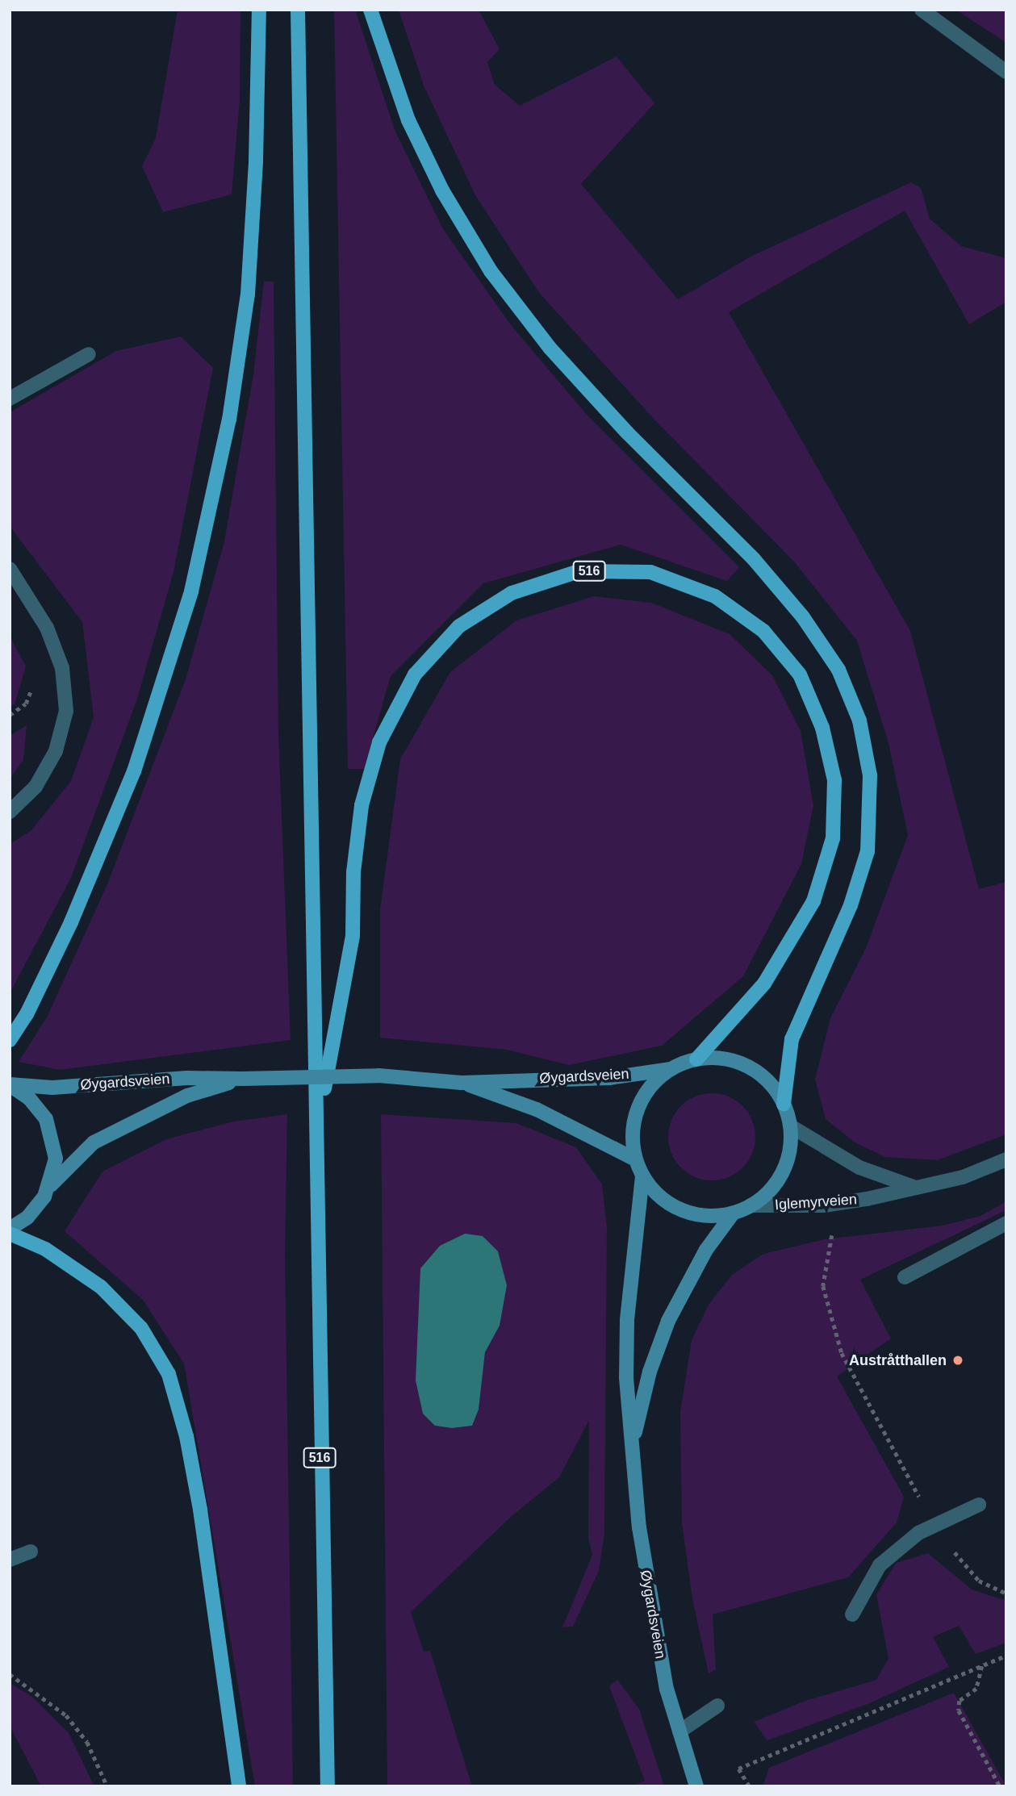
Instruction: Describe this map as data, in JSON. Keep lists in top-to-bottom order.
{
  "streets": {
    "main road": ["516", "Øygardsveien"],
    "street": ["Iglemyrveien"]
  },
  "crossings": [
    ["516", "Øygardsveien"],
    ["516", "Iglemyrveien"],
    ["Øygardsveien", "Iglemyrveien"]
  ],
  "places": ["Austråtthallen"]
}
